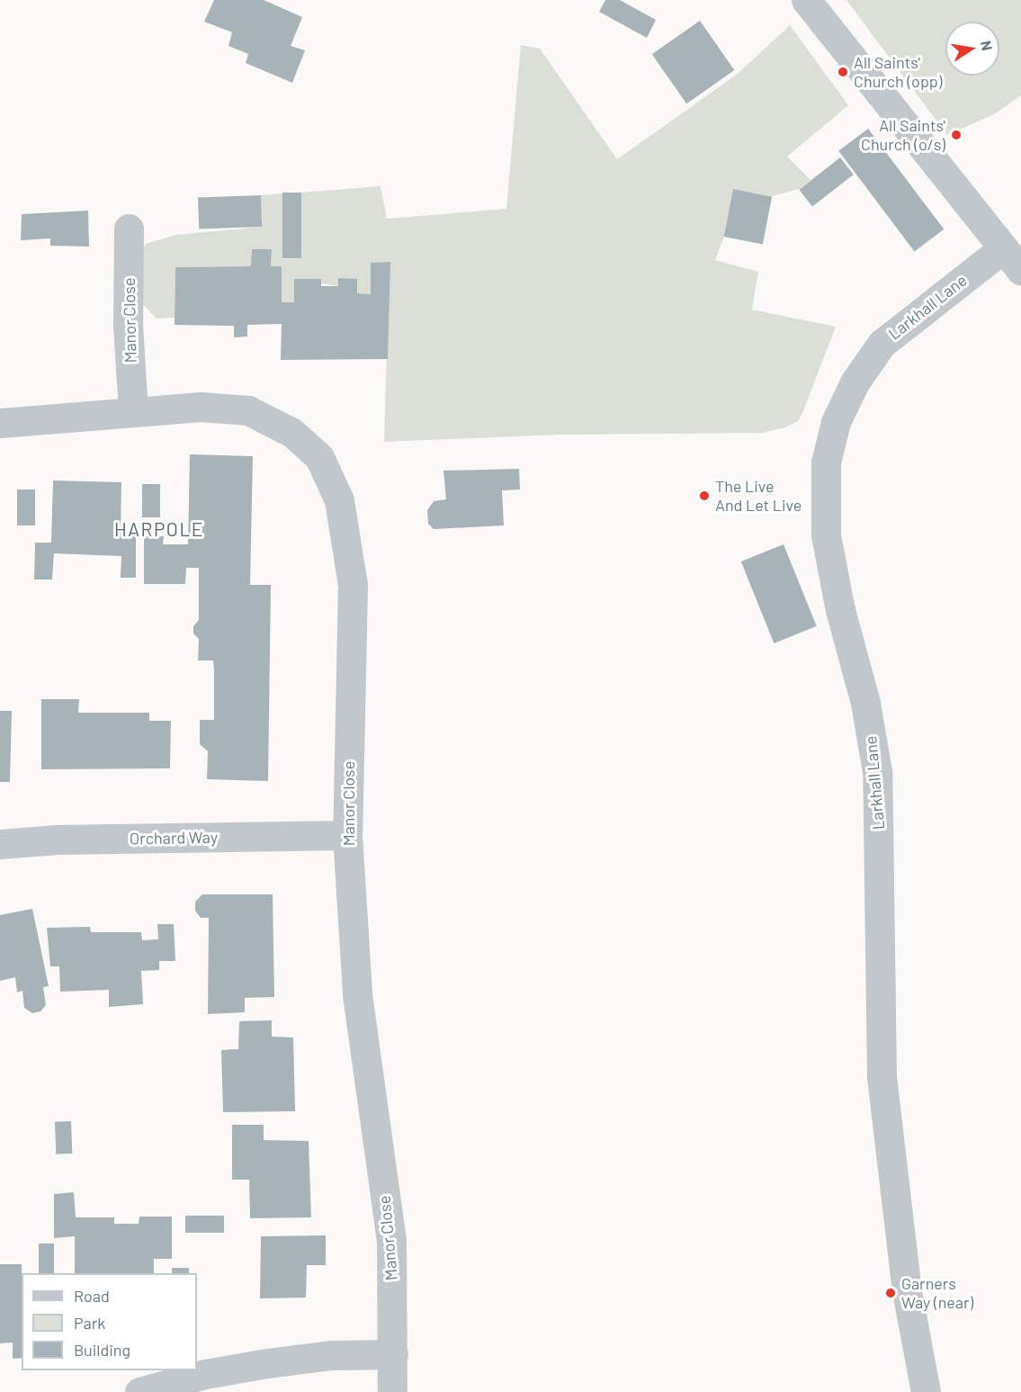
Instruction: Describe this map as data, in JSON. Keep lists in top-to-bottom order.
{
  "streets": {
    "street": ["Larkhall Lane", "Manor Close", "Orchard Way"]
  },
  "crossings": [
    ["Manor Close", "Orchard Way"]
  ],
  "districts": ["HARPOLE"],
  "places": [
    "All Saints' Church (opp)",
    "All Saints' Church (o/s)",
    "The Live And Let Live",
    "Garners Way (near)"
  ],
  "legend": ["Road", "Park", "Building"],
  "north": "right"
}
